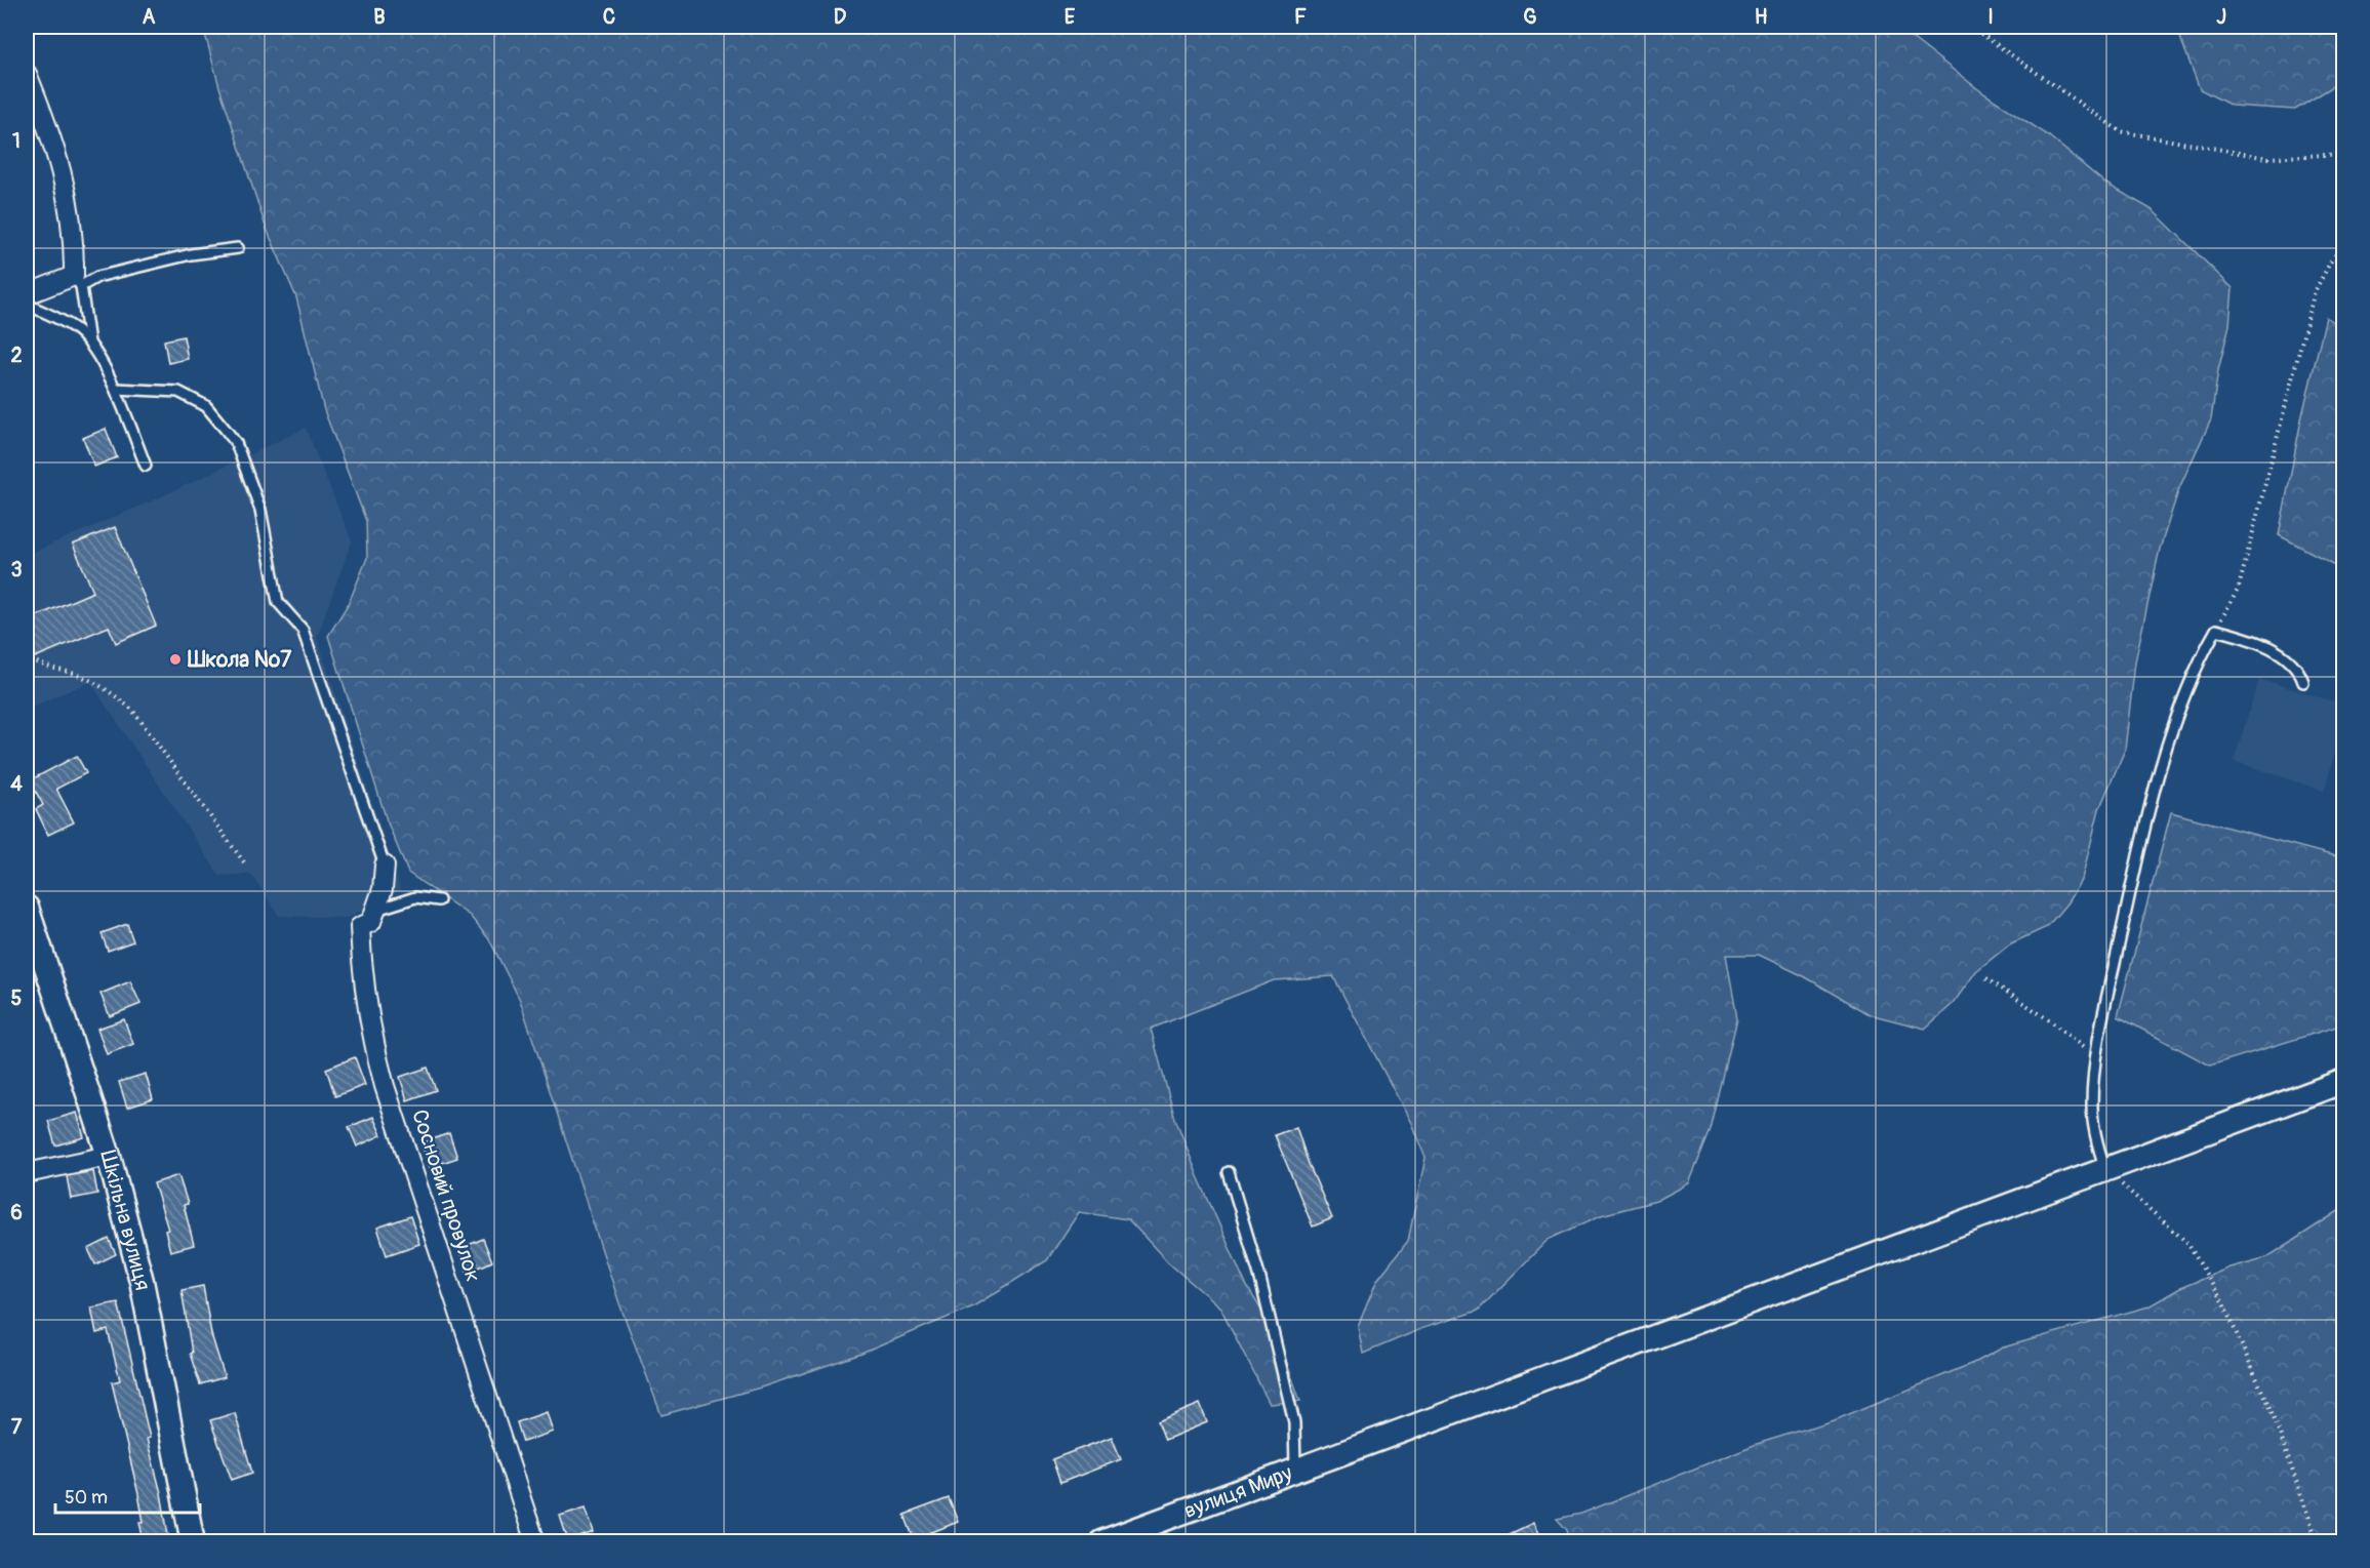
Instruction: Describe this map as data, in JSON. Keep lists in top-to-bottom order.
{
  "streets": {
    "street": ["Сосновий провулок", "Шкільна вулиця", "вулиця Миру"]
  },
  "places": ["Школа №7"],
  "scale_bar": "50 m",
  "grid": {
    "columns": [
      "A",
      "B",
      "C",
      "D",
      "E",
      "F",
      "G",
      "H",
      "I",
      "J"
    ],
    "rows": [
      "1",
      "2",
      "3",
      "4",
      "5",
      "6",
      "7"
    ]
  }
}
